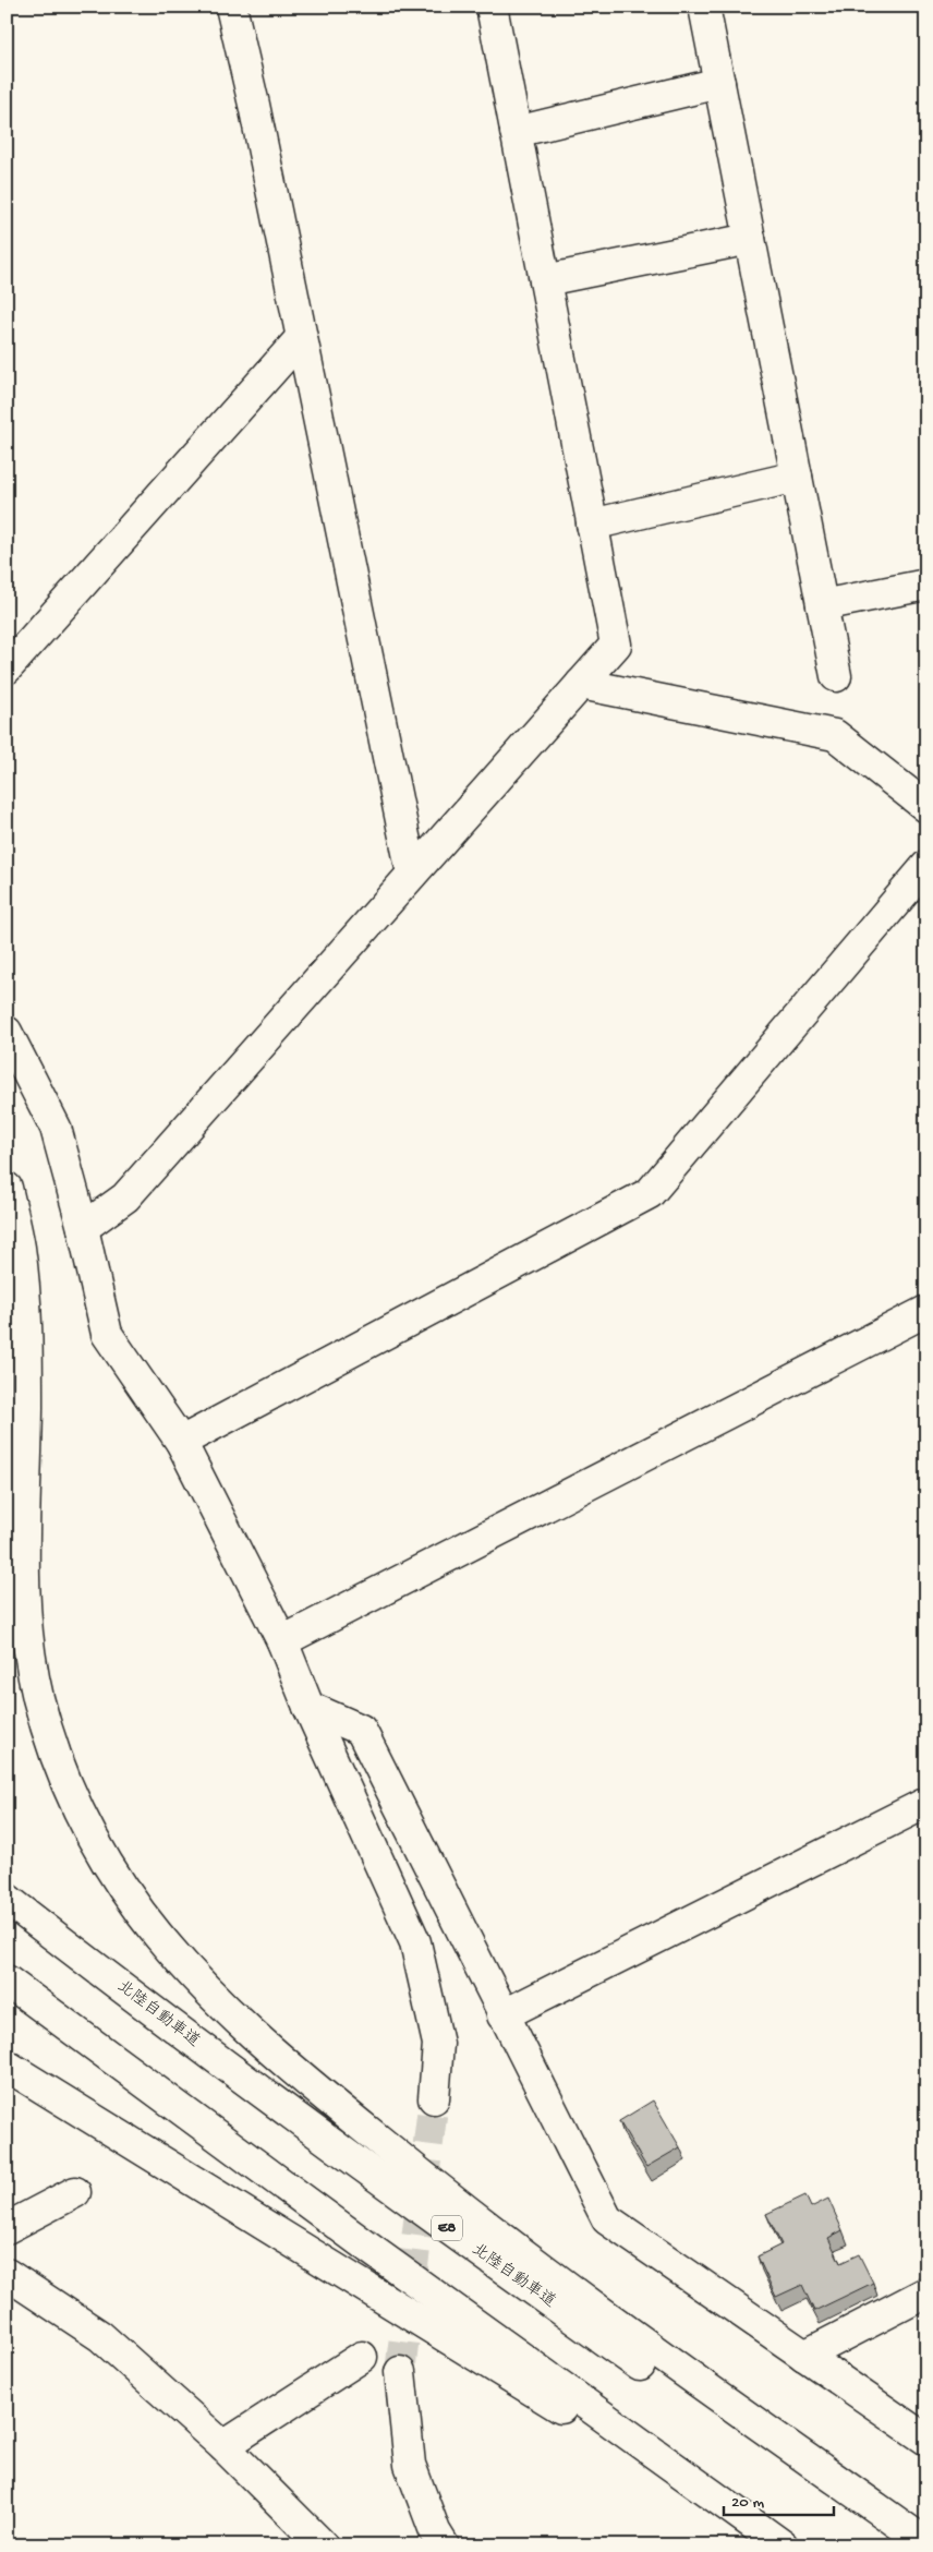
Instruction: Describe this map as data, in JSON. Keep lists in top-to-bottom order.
{
  "streets": {
    "main road": ["北陸自動車道", "E8"]
  },
  "scale_bar": "20 m"
}
